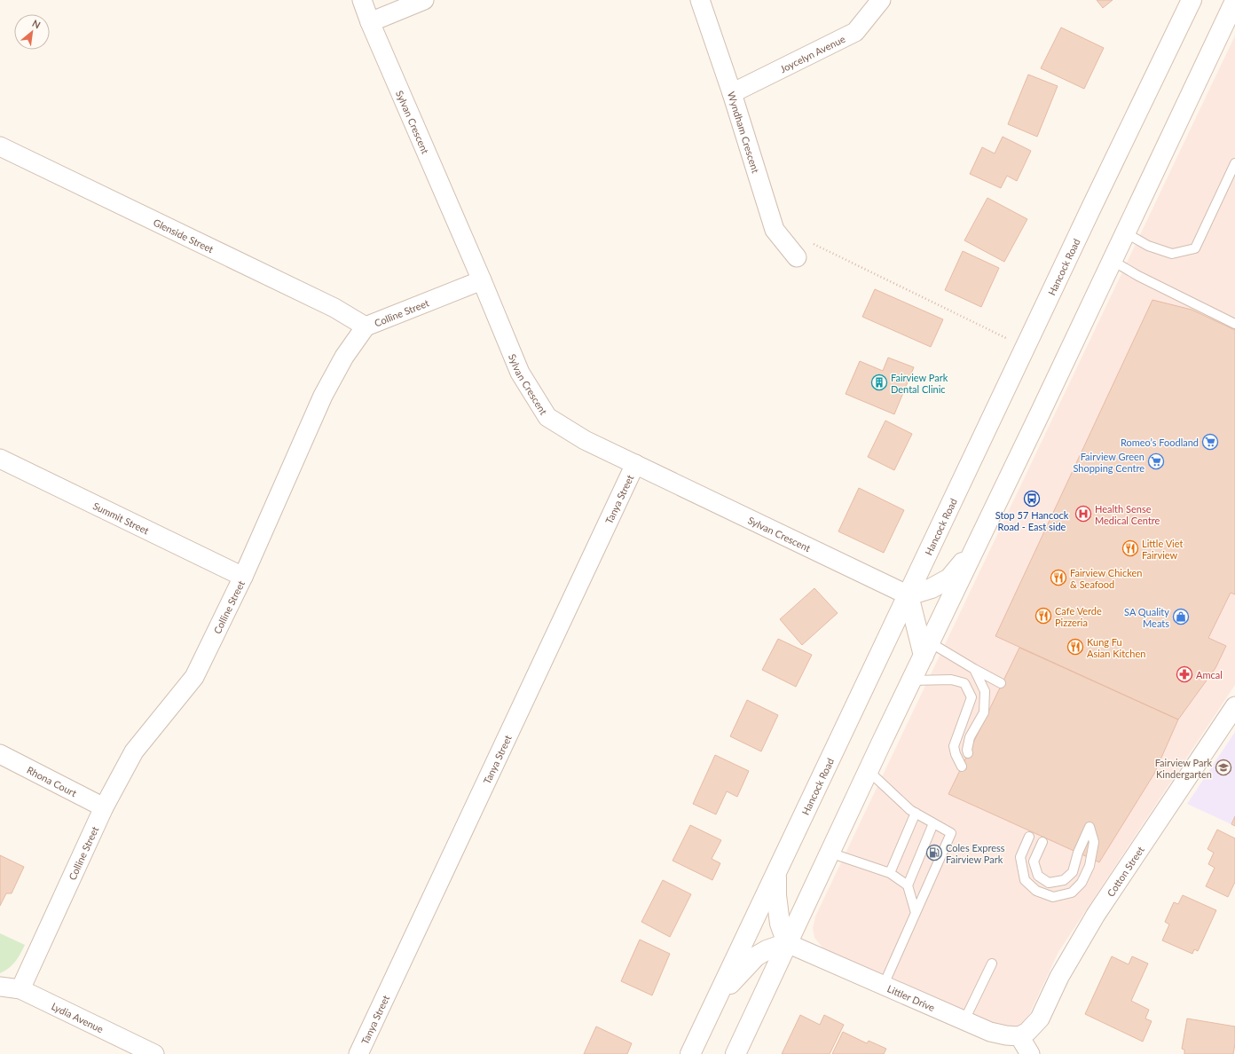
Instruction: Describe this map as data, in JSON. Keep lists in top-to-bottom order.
{
  "streets": {
    "main road": ["Hancock Road"],
    "street": [
      "Joycelyn Avenue",
      "Sylvan Crescent",
      "Wyndham Crescent",
      "Glenside Street",
      "Colline Street",
      "Tanya Street",
      "Summit Street",
      "Rhona Court",
      "Cotton Street",
      "Littler Drive",
      "Lydia Avenue"
    ]
  },
  "crossings": [
    ["Joycelyn Avenue", "Wyndham Crescent"],
    ["Sylvan Crescent", "Hancock Road"],
    ["Sylvan Crescent", "Colline Street"],
    ["Sylvan Crescent", "Tanya Street"],
    ["Glenside Street", "Colline Street"],
    ["Colline Street", "Summit Street"],
    ["Colline Street", "Rhona Court"],
    ["Colline Street", "Lydia Avenue"],
    ["Cotton Street", "Littler Drive"]
  ],
  "places": {
    "building": ["Fairview Park Dental Clinic"],
    "supermarket": ["Romeo’s Foodland", "Fairview Green Shopping Centre"],
    "bus stop": ["Stop 57 Hancock Road - East side"],
    "hospital": ["Health Sense Medical Centre"],
    "restaurant": [
      "Little Viet Fairview",
      "Fairview Chicken & Seafood",
      "Cafe Verde Pizzeria",
      "Kung Fu Asian Kitchen"
    ],
    "shop": ["SA Quality Meats"],
    "pharmacy": ["Amcal"],
    "school or university": ["Fairview Park Kindergarten"],
    "fuel station": ["Coles Express Fairview Park"]
  },
  "north": "top right"
}
